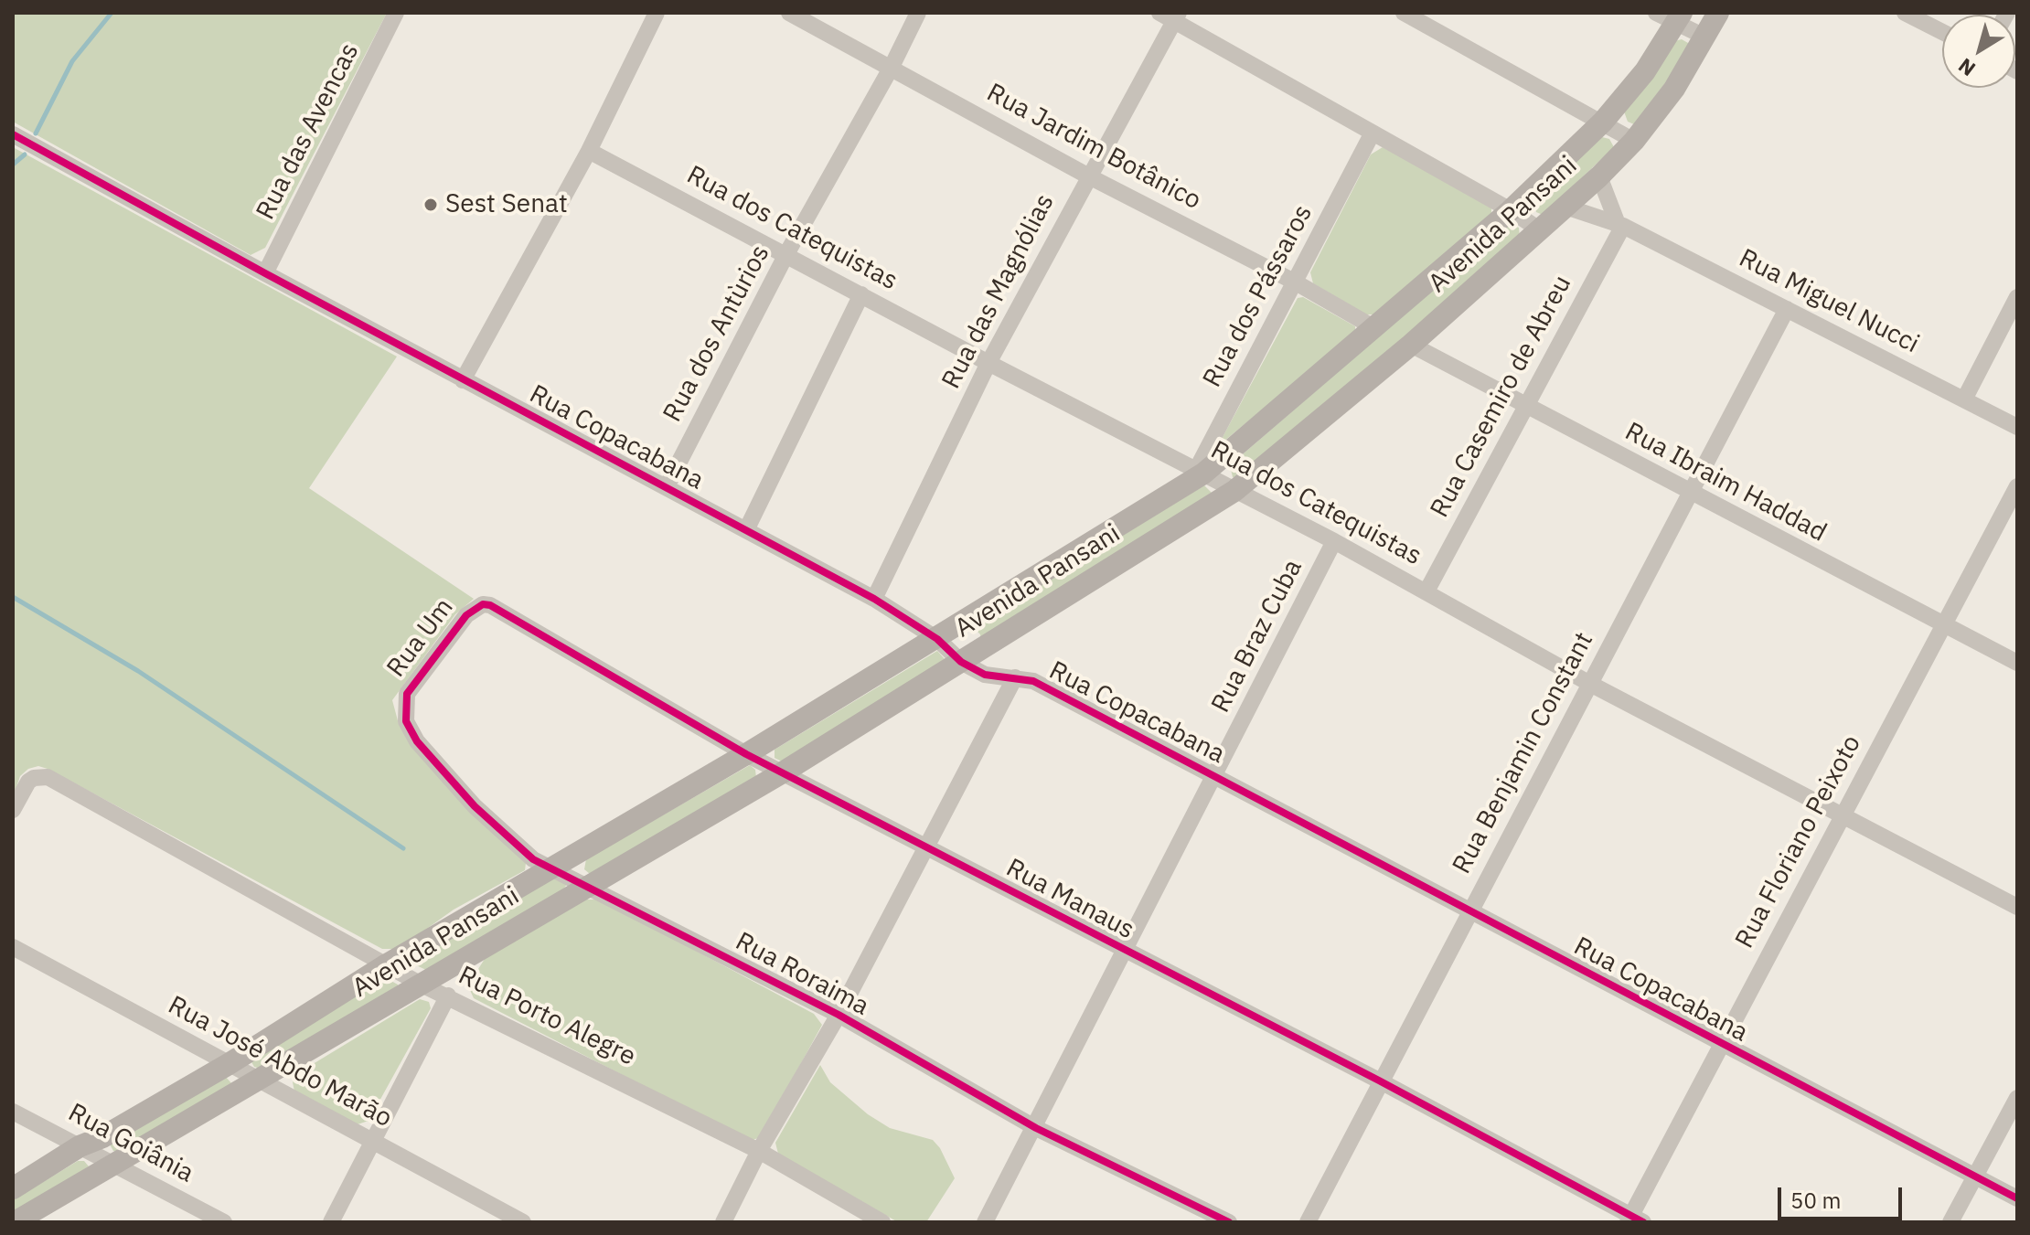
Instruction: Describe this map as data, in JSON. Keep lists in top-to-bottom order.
{
  "streets": {
    "main road": ["Avenida Pansani"],
    "street": [
      "Rua das Avencas",
      "Rua Jardim Botânico",
      "Rua dos Catequistas",
      "Rua das Magnólias",
      "Rua dos Pássaros",
      "Rua Miguel Nucci",
      "Rua dos Antùrios",
      "Rua Casemiro de Abreu",
      "Rua Copacabana",
      "Rua Ibraim Haddad",
      "Rua Braz Cuba",
      "Rua Um",
      "Rua Benjamin Constant",
      "Rua Floriano Peixoto",
      "Rua Manaus",
      "Rua Roraima",
      "Rua Porto Alegre",
      "Rua José Abdo Marão",
      "Rua Goiânia"
    ]
  },
  "crossings": [
    ["Rua das Avencas", "Rua Copacabana"],
    ["Rua Jardim Botânico", "Avenida Pansani"],
    ["Rua Jardim Botânico", "Rua das Magnólias"],
    ["Rua Jardim Botânico", "Rua dos Pássaros"],
    ["Rua Jardim Botânico", "Rua dos Antùrios"],
    ["Avenida Pansani", "Rua dos Catequistas"],
    ["Avenida Pansani", "Rua dos Pássaros"],
    ["Avenida Pansani", "Rua Miguel Nucci"],
    ["Avenida Pansani", "Rua Copacabana"],
    ["Avenida Pansani", "Rua Ibraim Haddad"],
    ["Avenida Pansani", "Rua Manaus"],
    ["Avenida Pansani", "Rua Roraima"],
    ["Avenida Pansani", "Rua Porto Alegre"],
    ["Avenida Pansani", "Rua José Abdo Marão"],
    ["Avenida Pansani", "Rua Goiânia"],
    ["Rua dos Catequistas", "Rua das Magnólias"],
    ["Rua dos Catequistas", "Rua dos Pássaros"],
    ["Rua dos Catequistas", "Rua dos Antùrios"],
    ["Rua dos Catequistas", "Rua Casemiro de Abreu"],
    ["Rua dos Catequistas", "Rua Braz Cuba"],
    ["Rua dos Catequistas", "Rua Benjamin Constant"],
    ["Rua dos Catequistas", "Rua Floriano Peixoto"],
    ["Rua das Magnólias", "Rua Copacabana"],
    ["Rua Miguel Nucci", "Rua Casemiro de Abreu"],
    ["Rua Miguel Nucci", "Rua Benjamin Constant"],
    ["Rua dos Antùrios", "Rua Copacabana"],
    ["Rua Casemiro de Abreu", "Rua Ibraim Haddad"],
    ["Rua Copacabana", "Rua Braz Cuba"],
    ["Rua Copacabana", "Rua Benjamin Constant"],
    ["Rua Copacabana", "Rua Floriano Peixoto"],
    ["Rua Ibraim Haddad", "Rua Benjamin Constant"],
    ["Rua Ibraim Haddad", "Rua Floriano Peixoto"],
    ["Rua Braz Cuba", "Rua Manaus"],
    ["Rua Braz Cuba", "Rua Roraima"],
    ["Rua Um", "Rua Manaus"],
    ["Rua Um", "Rua Roraima"],
    ["Rua Benjamin Constant", "Rua Manaus"],
    ["Rua Floriano Peixoto", "Rua Manaus"]
  ],
  "places": ["Sest Senat"],
  "scale_bar": "50 m",
  "north": "bottom left"
}
